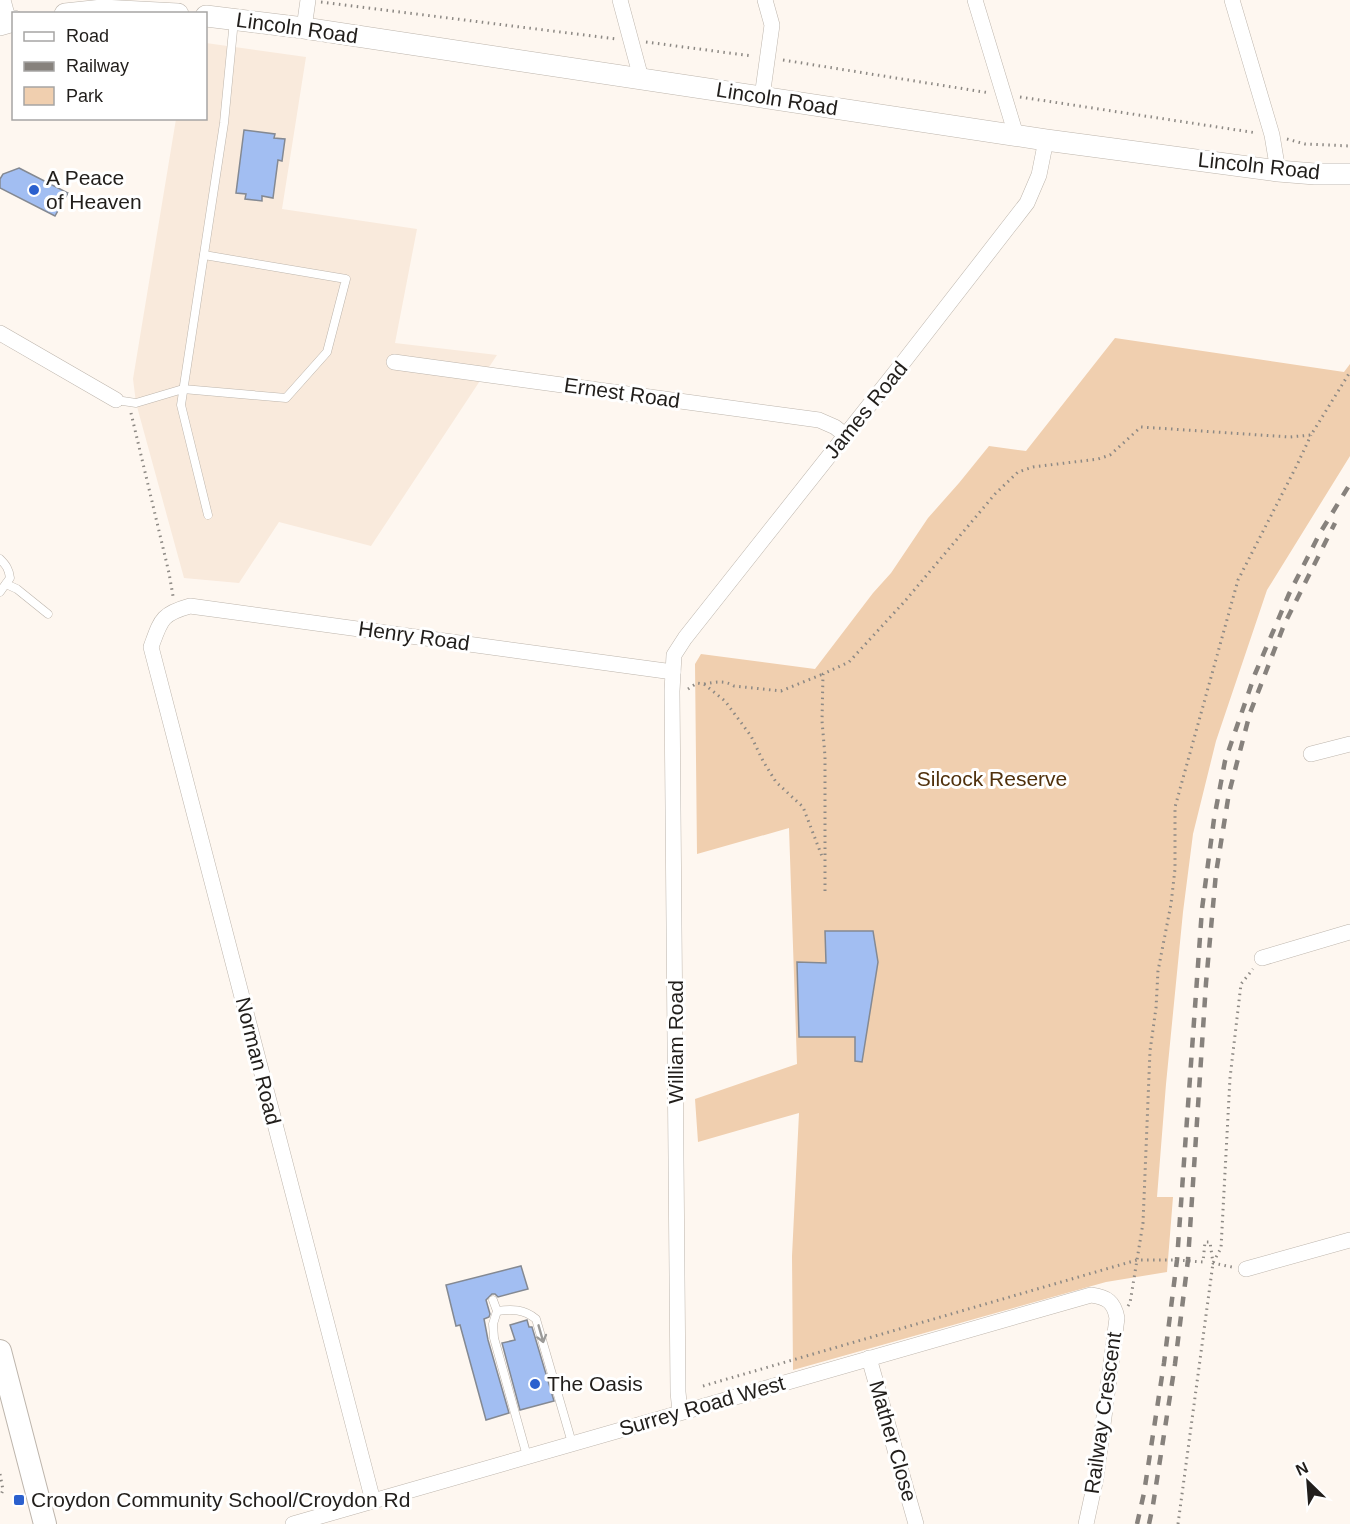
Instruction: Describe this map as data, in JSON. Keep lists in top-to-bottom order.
{
  "streets": {
    "main road": ["Lincoln Road"],
    "street": [
      "Ernest Road",
      "James Road",
      "Henry Road",
      "William Road",
      "Norman Road",
      "Surrey Road West",
      "Railway Crescent",
      "Mather Close"
    ]
  },
  "crossings": [
    ["Lincoln Road", "James Road"],
    ["Ernest Road", "James Road"],
    ["James Road", "Henry Road"],
    ["James Road", "William Road"],
    ["Henry Road", "William Road"],
    ["Henry Road", "Norman Road"],
    ["William Road", "Surrey Road West"],
    ["Norman Road", "Surrey Road West"],
    ["Surrey Road West", "Railway Crescent"],
    ["Surrey Road West", "Mather Close"]
  ],
  "parks": ["Silcock Reserve"],
  "places": {
    "other": ["A Peace of Heaven", "The Oasis"],
    "transit": ["Croydon Community School/Croydon Rd"]
  },
  "legend": ["Road", "Railway", "Park"],
  "north": "top left"
}
